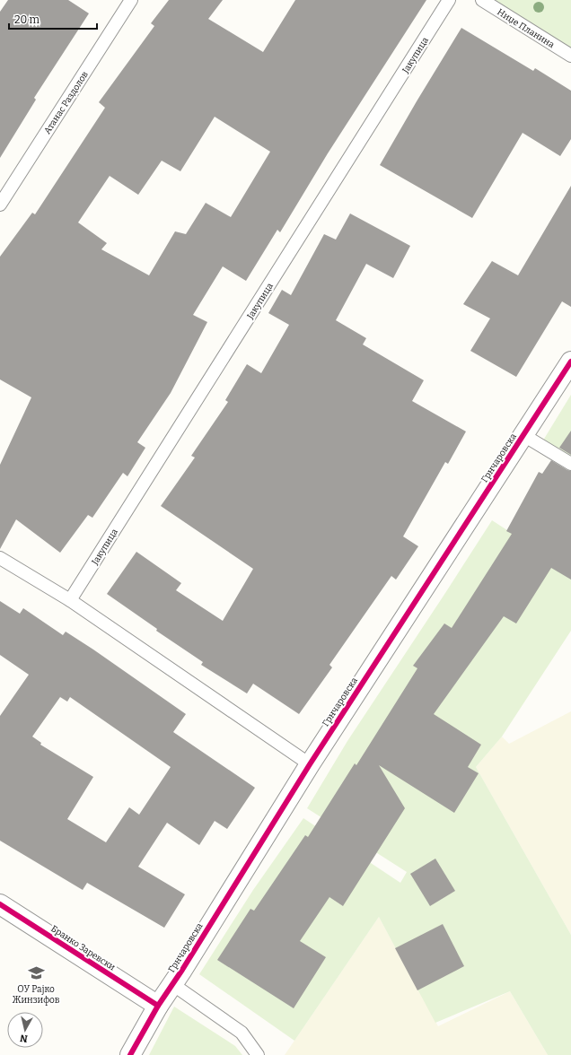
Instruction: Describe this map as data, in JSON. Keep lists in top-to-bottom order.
{
  "streets": {
    "street": ["Грнчаровска", "Бранко Заревски"],
    "lane": ["Ниџе Планина", "Јакупица", "Атанас Раздолов"]
  },
  "crossings": [
    ["Грнчаровска", "Бранко Заревски"]
  ],
  "places": {
    "school or university": ["ОУ Рајко Жинзифов"]
  },
  "scale_bar": "20 m",
  "north": "bottom"
}
